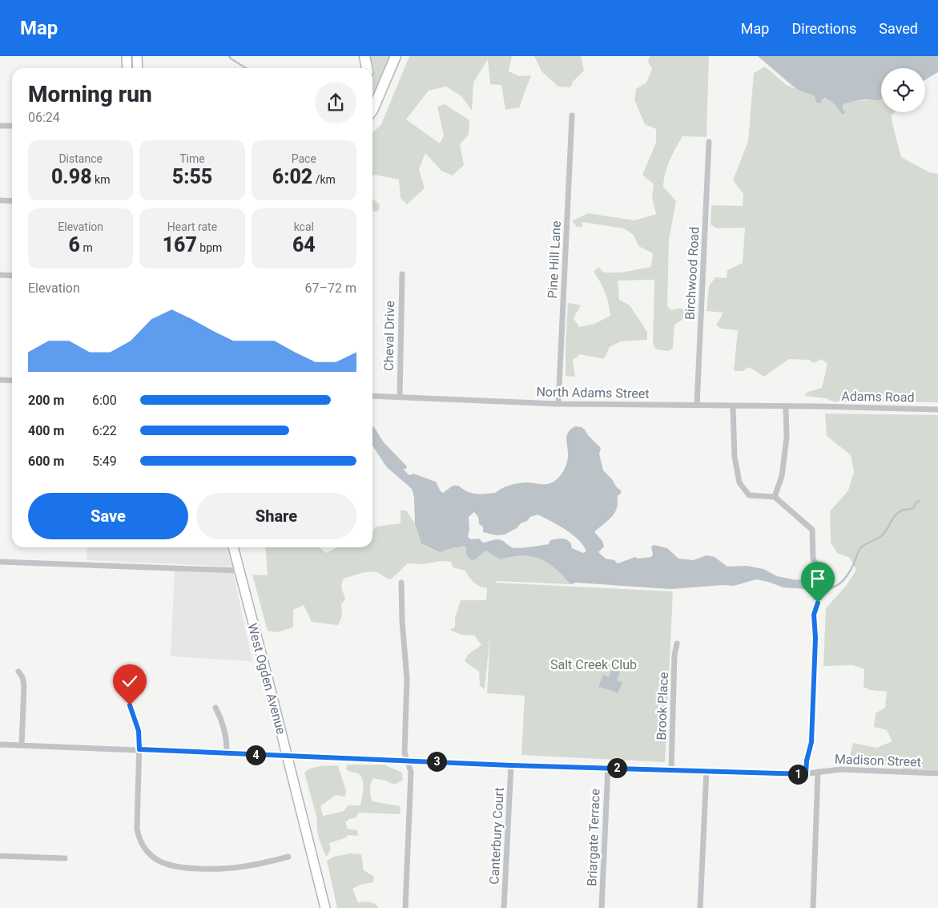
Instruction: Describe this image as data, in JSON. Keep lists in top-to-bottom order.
{
  "streets": {
    "main road": ["West Ogden Avenue"],
    "street": [
      "Pine Hill Lane",
      "Birchwood Road",
      "Cheval Drive",
      "North Adams Street",
      "Adams Road",
      "Brook Place",
      "Madison Street",
      "Canterbury Court",
      "Briargate Terrace"
    ]
  },
  "crossings": [
    ["Pine Hill Lane", "North Adams Street"],
    ["Birchwood Road", "North Adams Street"],
    ["Cheval Drive", "North Adams Street"],
    ["North Adams Street", "Adams Road"],
    ["West Ogden Avenue", "Madison Street"],
    ["Brook Place", "Madison Street"],
    ["Madison Street", "Canterbury Court"],
    ["Madison Street", "Briargate Terrace"]
  ],
  "parks": ["Salt Creek Club"],
  "page": {
    "header": "Map",
    "nav": ["Map", "Directions", "Saved"],
    "heading": ["Morning run", "06:24"],
    "stats": [
      ["Distance", "0.98 km"],
      ["Time", "5:55"],
      ["Pace", "6:02 /km"],
      ["Elevation", "6 m"],
      ["Heart rate", "167 bpm"],
      ["kcal", "64"]
    ],
    "chart": ["Elevation", "67–72 m"],
    "list": [
      {
        "name": "200 m",
        "note": "6:00"
      },
      {
        "name": "400 m",
        "note": "6:22"
      },
      {
        "name": "600 m",
        "note": "5:49"
      }
    ],
    "buttons": ["Save", "Share"],
    "pins": [
      "4",
      "3",
      "2",
      "1"
    ]
  }
}
